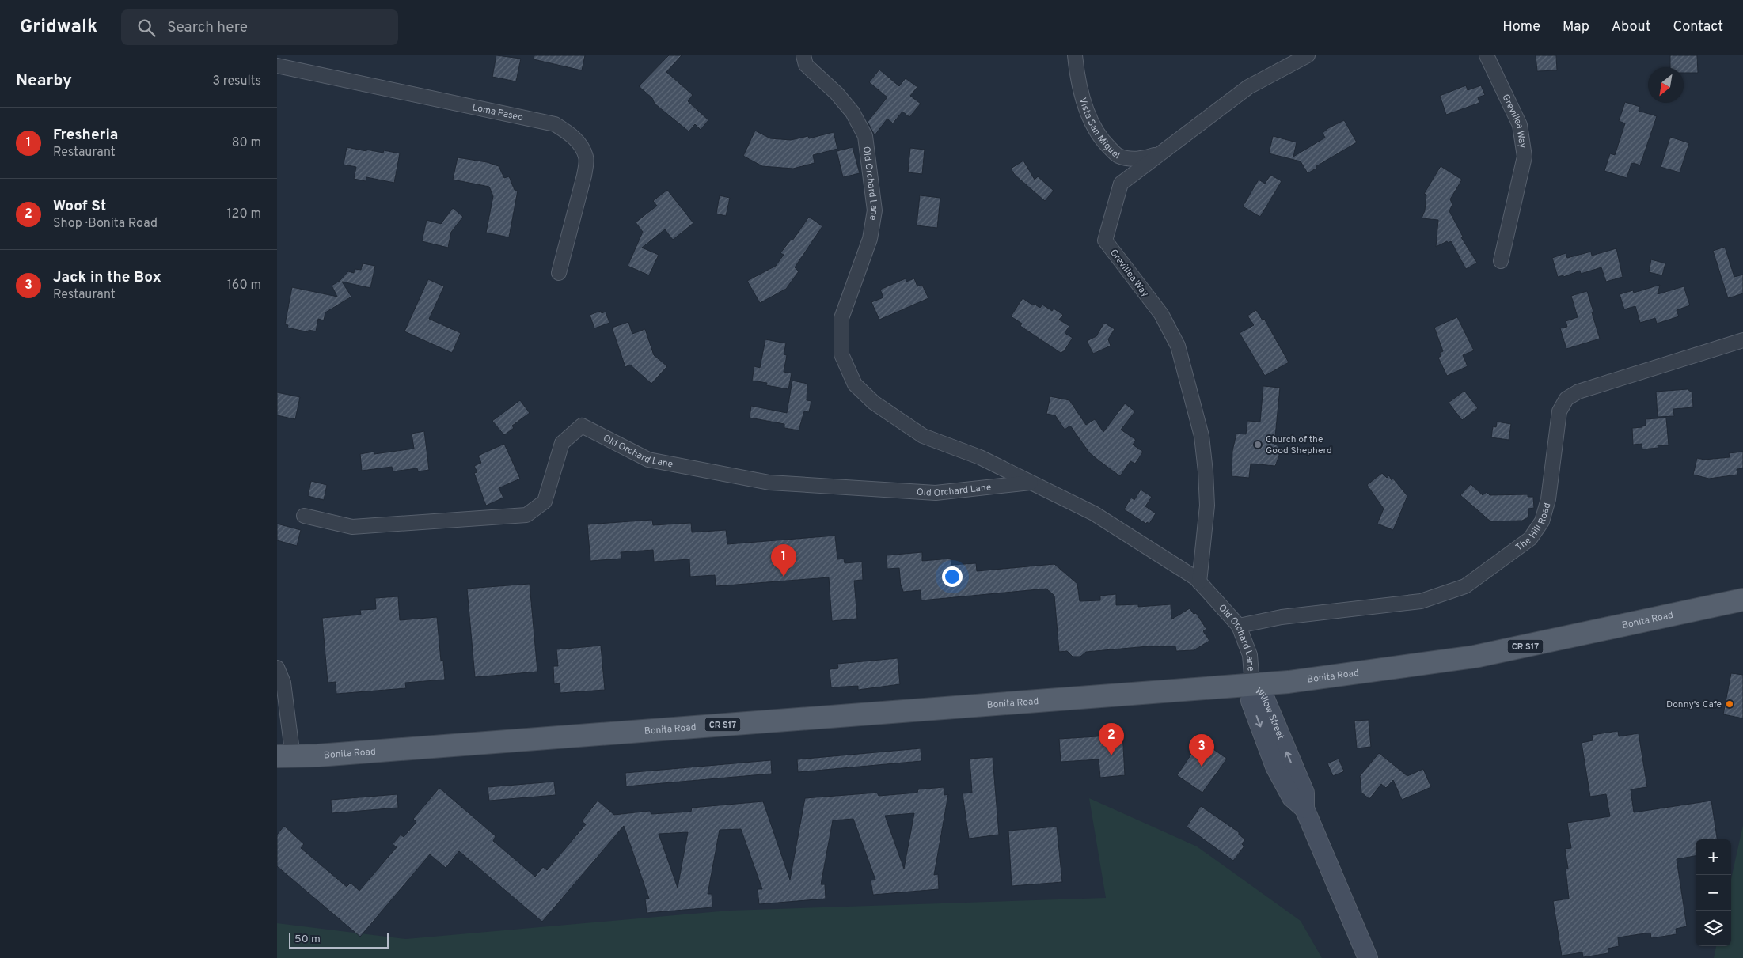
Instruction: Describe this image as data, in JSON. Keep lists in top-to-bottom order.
{
  "streets": {
    "main road": ["Bonita Road", "CR S17", "Willow Street"],
    "street": [
      "Loma Paseo",
      "Grevillea Way",
      "Vista San Miguel",
      "Old Orchard Lane",
      "The Hill Road"
    ]
  },
  "crossings": [
    ["Grevillea Way", "Vista San Miguel"],
    ["Grevillea Way", "Old Orchard Lane"],
    ["Old Orchard Lane", "The Hill Road"],
    ["Old Orchard Lane", "Bonita Road"],
    ["Old Orchard Lane", "Willow Street"],
    ["Bonita Road", "Willow Street"]
  ],
  "places": ["Church of the Good Shepherd", "Donny's Cafe"],
  "scale_bar": "50 m",
  "north": "bottom left",
  "page": {
    "header": "Gridwalk",
    "search": "Search here",
    "nav": [
      "Home",
      "Map",
      "About",
      "Contact"
    ],
    "heading": ["Nearby", "3 results"],
    "list": [
      {
        "mark": "1",
        "name": "Fresheria",
        "note": "Restaurant",
        "value": "80 m"
      },
      {
        "mark": "2",
        "name": "Woof St",
        "note": "Shop · Bonita Road",
        "value": "120 m"
      },
      {
        "mark": "3",
        "name": "Jack in the Box",
        "note": "Restaurant",
        "value": "160 m"
      }
    ],
    "pins": ["1", "2", "3"],
    "map_buttons": ["+", "−"],
    "scale": "50 m"
  }
}
